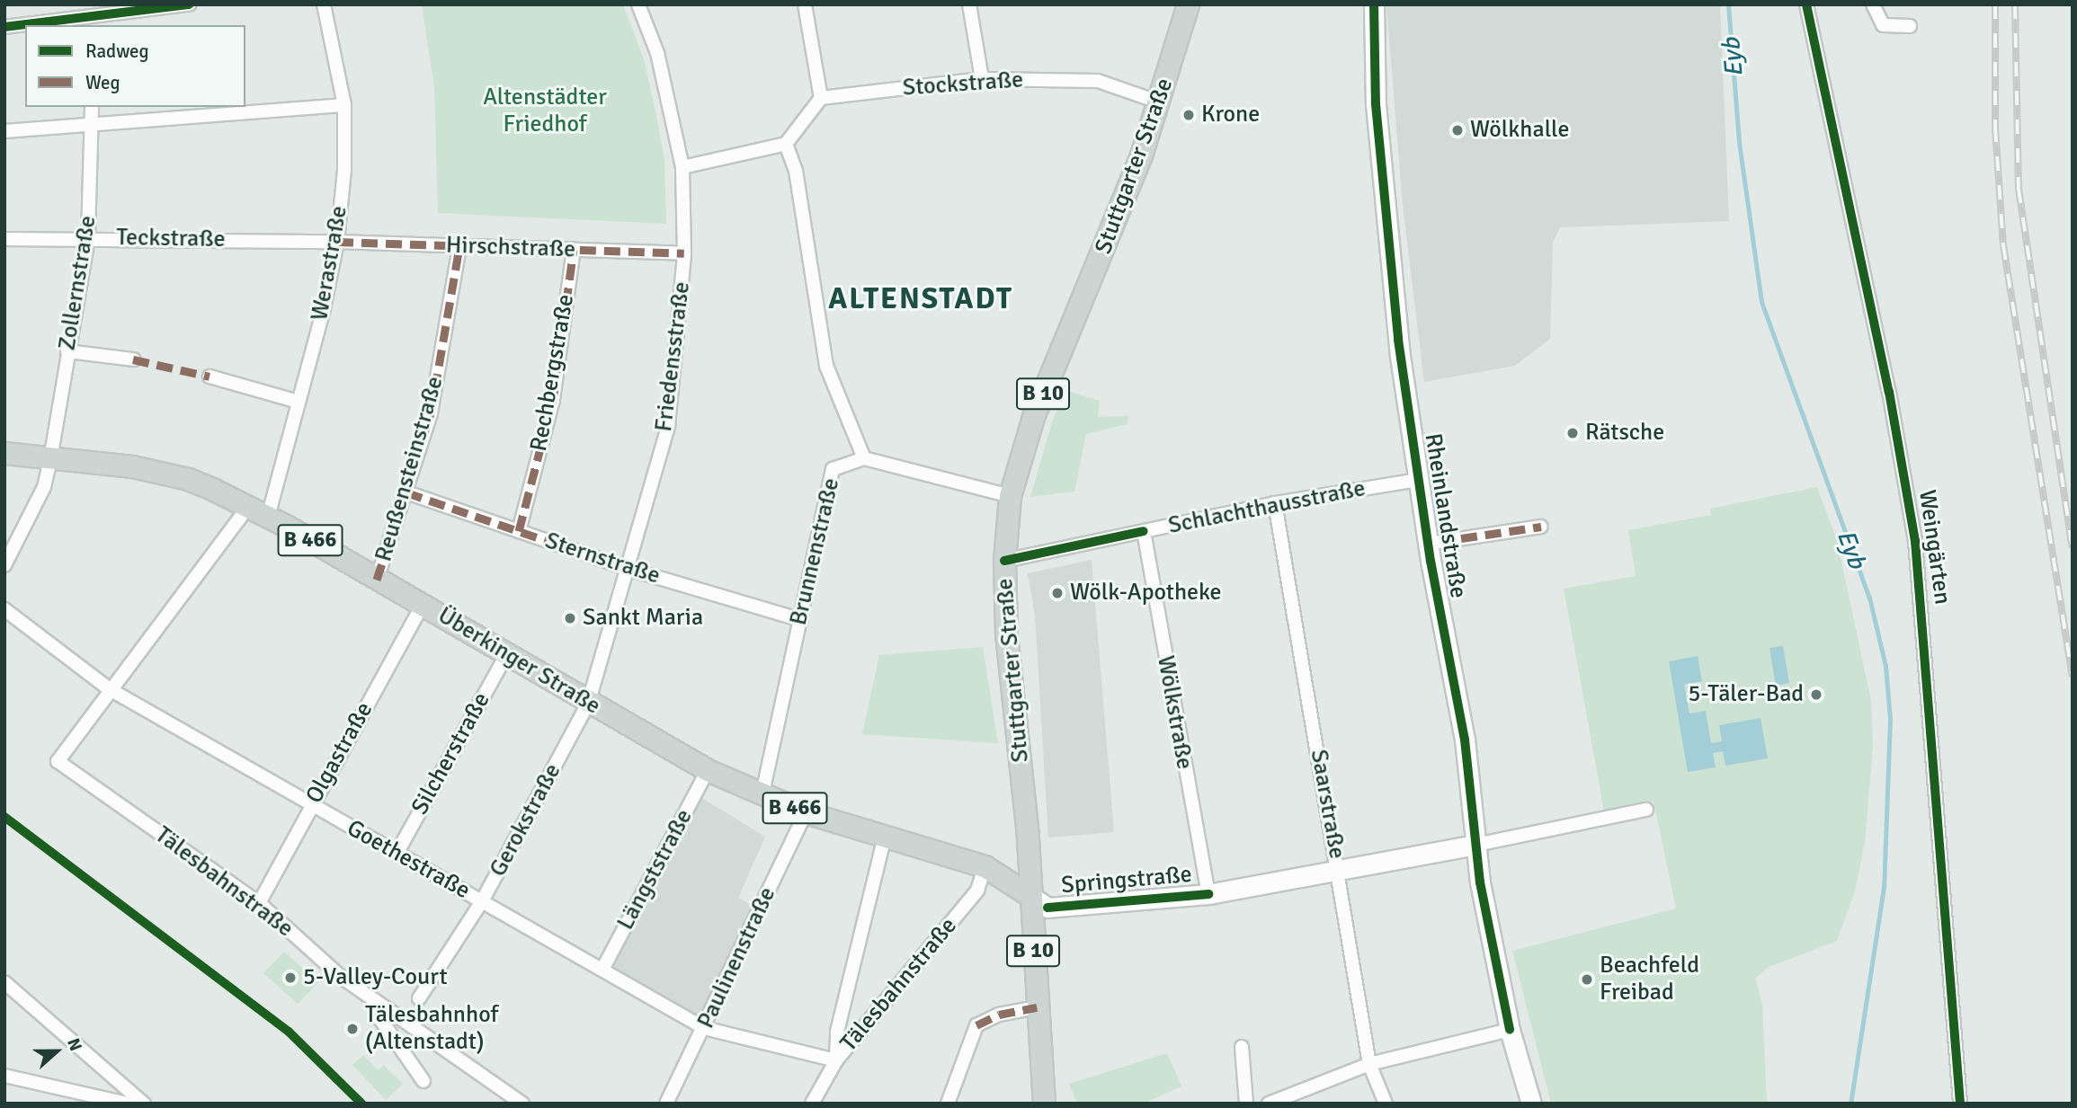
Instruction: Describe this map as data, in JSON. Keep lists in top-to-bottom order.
{
  "streets": {
    "main road": [
      "Stuttgarter Straße",
      "B 10",
      "Rheinlandstraße",
      "B 466",
      "Überkinger Straße",
      "Springstraße"
    ],
    "street": [
      "Stockstraße",
      "Teckstraße",
      "Hirschstraße",
      "Werastraße",
      "Zollernstraße",
      "Friedensstraße",
      "Rechbergstraße",
      "Reußensteinstraße",
      "Schlachthausstraße",
      "Weingärten",
      "Brunnenstraße",
      "Sternstraße",
      "Wölkstraße",
      "Olgastraße",
      "Silcherstraße",
      "Saarstraße",
      "Gerokstraße",
      "Goethestraße",
      "Längststraße",
      "Tälesbahnstraße",
      "Paulinenstraße"
    ]
  },
  "crossings": [
    ["Stockstraße", "Stuttgarter Straße"],
    ["Stuttgarter Straße", "Schlachthausstraße"],
    ["Stuttgarter Straße", "Überkinger Straße"],
    ["Stuttgarter Straße", "Springstraße"],
    ["Teckstraße", "Hirschstraße"],
    ["Teckstraße", "Werastraße"],
    ["Teckstraße", "Zollernstraße"],
    ["Hirschstraße", "Werastraße"],
    ["Hirschstraße", "Friedensstraße"],
    ["Hirschstraße", "Rechbergstraße"],
    ["Hirschstraße", "Reußensteinstraße"],
    ["Werastraße", "Überkinger Straße"],
    ["Zollernstraße", "Überkinger Straße"],
    ["Friedensstraße", "Sternstraße"],
    ["Friedensstraße", "Überkinger Straße"],
    ["Friedensstraße", "Gerokstraße"],
    ["Rechbergstraße", "Sternstraße"],
    ["Reußensteinstraße", "Sternstraße"],
    ["Reußensteinstraße", "Überkinger Straße"],
    ["Schlachthausstraße", "Rheinlandstraße"],
    ["Schlachthausstraße", "Wölkstraße"],
    ["Schlachthausstraße", "Saarstraße"],
    ["Rheinlandstraße", "Springstraße"],
    ["Brunnenstraße", "Sternstraße"],
    ["Brunnenstraße", "Überkinger Straße"],
    ["Überkinger Straße", "Olgastraße"],
    ["Überkinger Straße", "Silcherstraße"],
    ["Überkinger Straße", "Gerokstraße"],
    ["Überkinger Straße", "Längststraße"],
    ["Überkinger Straße", "Springstraße"],
    ["Überkinger Straße", "Tälesbahnstraße"],
    ["Überkinger Straße", "Paulinenstraße"],
    ["Wölkstraße", "Springstraße"],
    ["Olgastraße", "Goethestraße"],
    ["Olgastraße", "Tälesbahnstraße"],
    ["Silcherstraße", "Goethestraße"],
    ["Saarstraße", "Springstraße"],
    ["Gerokstraße", "Goethestraße"],
    ["Goethestraße", "Längststraße"],
    ["Goethestraße", "Tälesbahnstraße"],
    ["Goethestraße", "Paulinenstraße"]
  ],
  "districts": ["ALTENSTADT"],
  "water": ["Eyb"],
  "parks": ["Altenstädter Friedhof"],
  "places": [
    "Krone",
    "Wölkhalle",
    "Rätsche",
    "Wölk-Apotheke",
    "Sankt Maria",
    "5-Täler-Bad",
    "5-Valley-Court",
    "Beachfeld Freibad",
    "Tälesbahnhof (Altenstadt)"
  ],
  "legend": ["Radweg", "Weg"],
  "north": "right"
}
